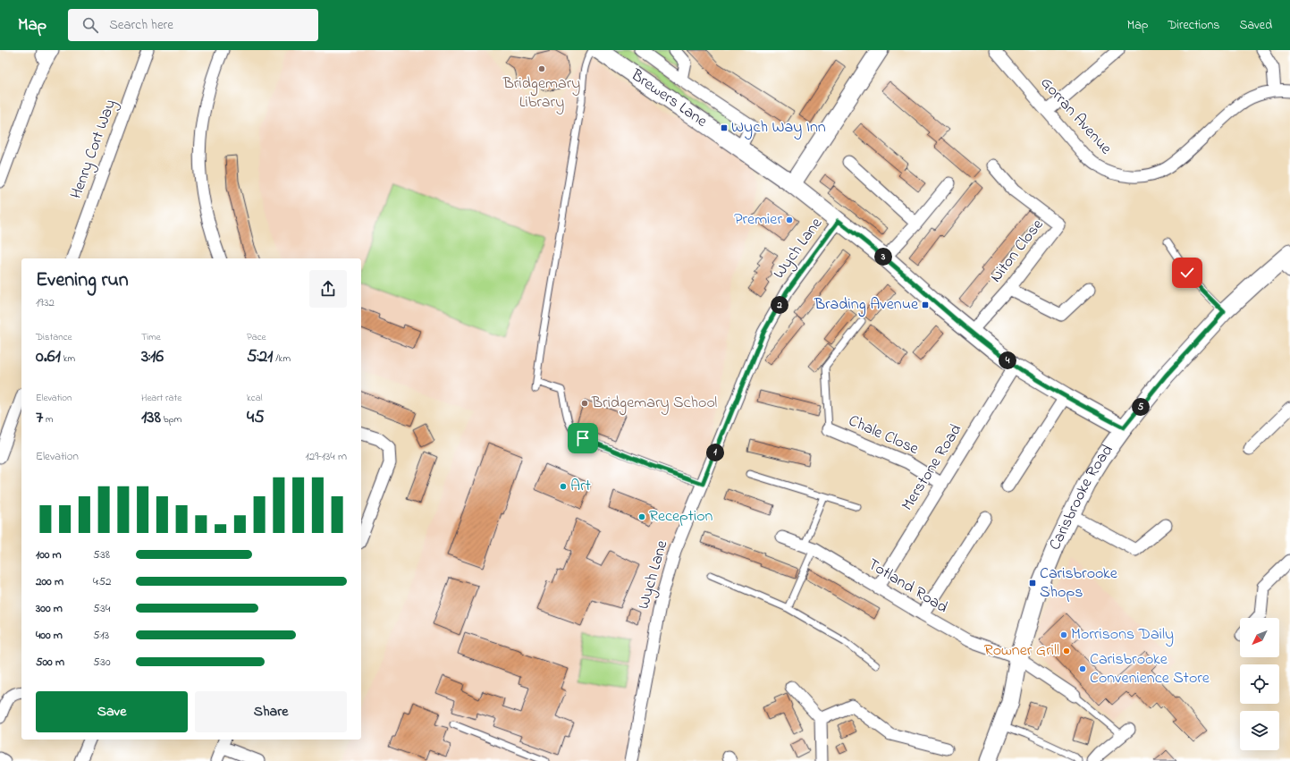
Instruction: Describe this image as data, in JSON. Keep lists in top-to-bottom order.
{
  "streets": {
    "street": [
      "Brewers Lane",
      "Gorran Avenue",
      "Henry Cort Way",
      "Wych Lane",
      "Niton Close",
      "Chale Close",
      "Merstone Road",
      "Carisbrooke Road",
      "Totland Road"
    ]
  },
  "crossings": [
    ["Chale Close", "Merstone Road"],
    ["Merstone Road", "Totland Road"],
    ["Carisbrooke Road", "Totland Road"]
  ],
  "places": {
    "other": [
      "Bridgemary Library",
      "Premier",
      "Bridgemary School",
      "Art",
      "Reception",
      "Morrisons Daily",
      "Rowner Grill",
      "Carisbrooke Convenience Store"
    ],
    "transit": ["Wych Way Inn", "Brading Avenue", "Carisbrooke Shops"]
  },
  "north": "bottom left",
  "page": {
    "header": "Map",
    "search": "Search here",
    "nav": ["Map", "Directions", "Saved"],
    "pins": [
      "3",
      "2",
      "4",
      "5",
      "1"
    ],
    "heading": ["Evening run", "19:32"],
    "stats": [
      ["Distance", "0.61 km"],
      ["Time", "3:16"],
      ["Pace", "5:21 /km"],
      ["Elevation", "7 m"],
      ["Heart rate", "138 bpm"],
      ["kcal", "45"]
    ],
    "chart": ["Elevation", "129–134 m"],
    "list": [
      {
        "name": "100 m",
        "note": "5:38"
      },
      {
        "name": "200 m",
        "note": "4:52"
      },
      {
        "name": "300 m",
        "note": "5:34"
      },
      {
        "name": "400 m",
        "note": "5:13"
      },
      {
        "name": "500 m",
        "note": "5:30"
      }
    ],
    "buttons": ["Save", "Share"]
  }
}
